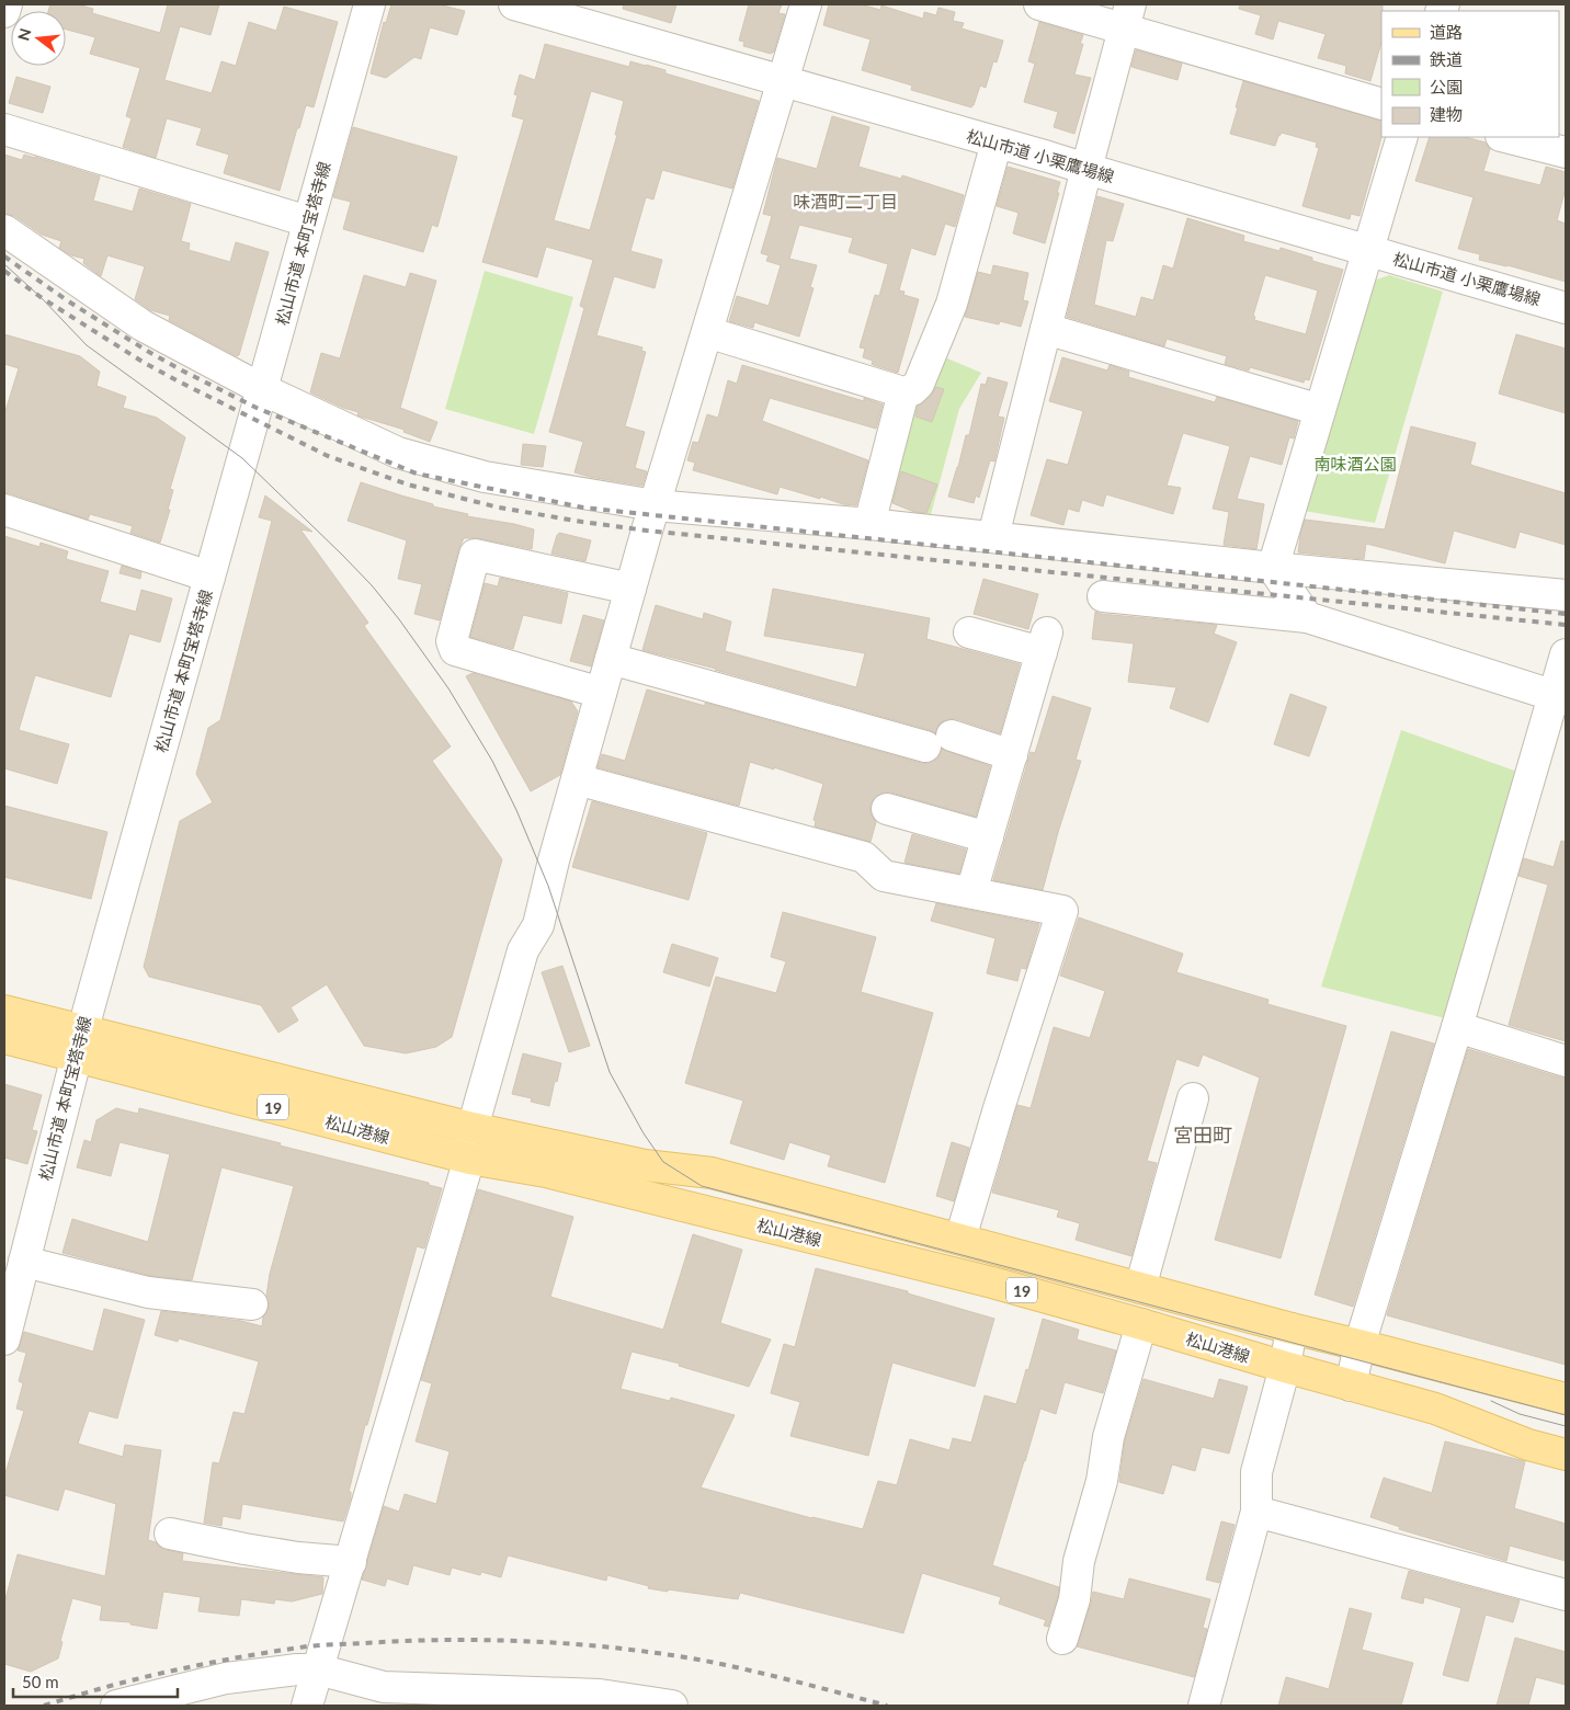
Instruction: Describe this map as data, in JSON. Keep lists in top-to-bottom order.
{
  "streets": {
    "main road": ["19", "松山港線"],
    "street": ["松山市道 小栗鷹場線", "松山市道 本町宝塔寺線"]
  },
  "crossings": [
    ["松山市道 本町宝塔寺線", "松山港線"]
  ],
  "districts": ["味酒町二丁目", "宮田町"],
  "parks": ["南味酒公園"],
  "legend": [
    "道路",
    "鉄道",
    "公園",
    "建物"
  ],
  "scale_bar": "50 m",
  "north": "left"
}
